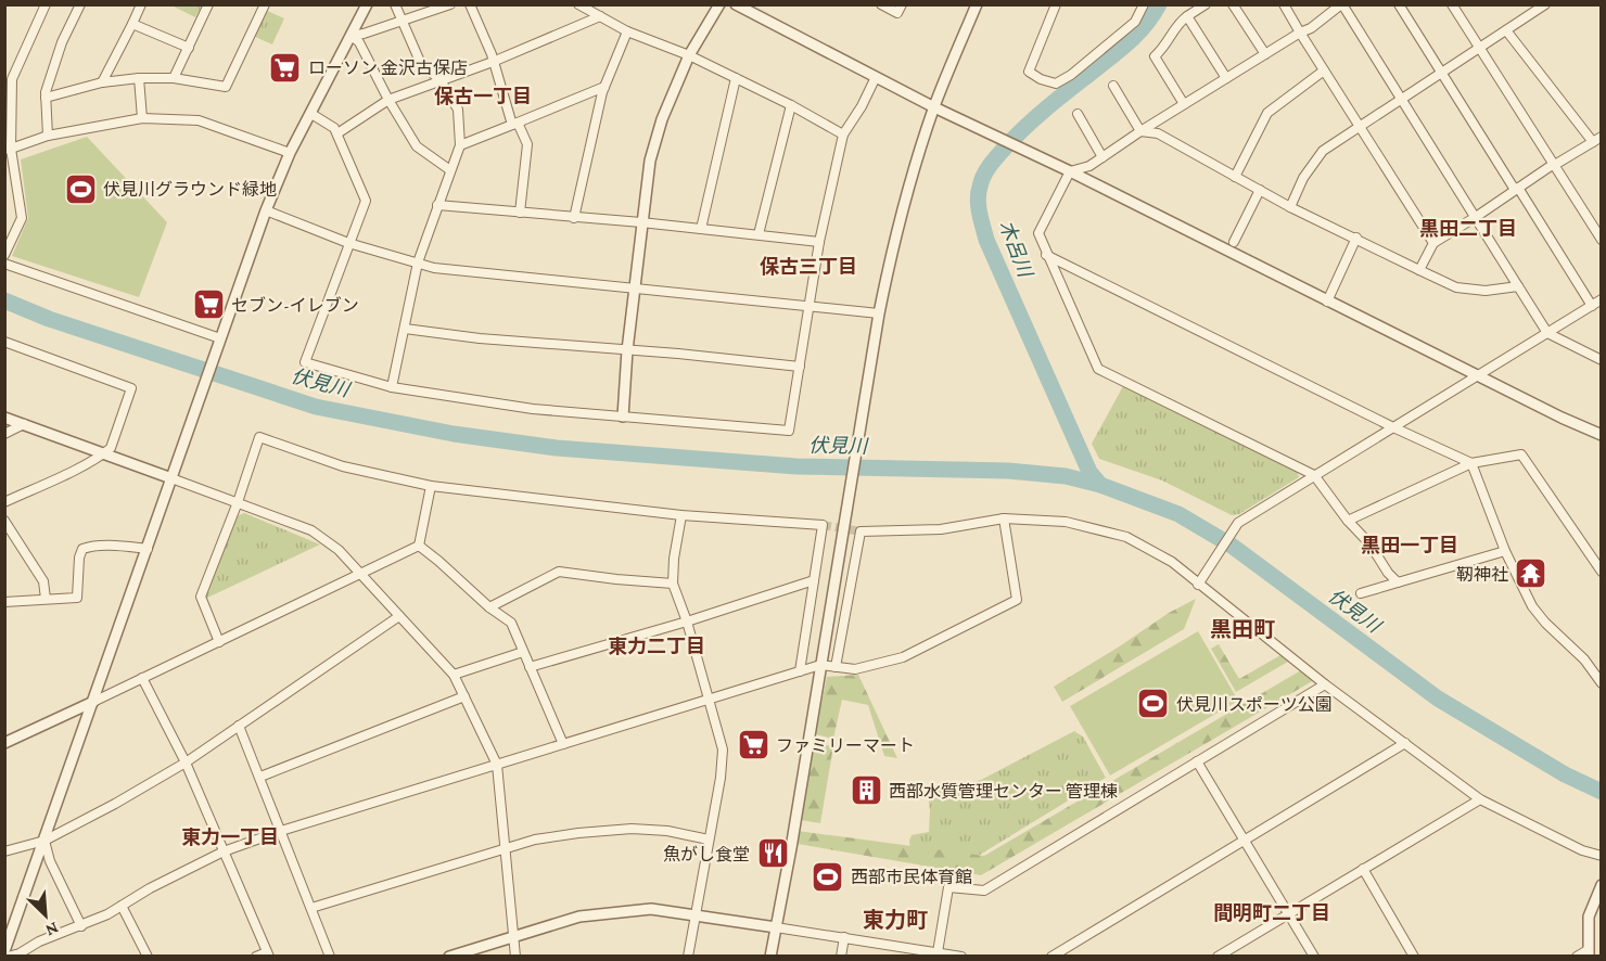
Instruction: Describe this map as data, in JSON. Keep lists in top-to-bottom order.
{
  "districts": [
    "保古一丁目",
    "黒田二丁目",
    "保古三丁目",
    "黒田一丁目",
    "黒田町",
    "東力二丁目",
    "東力一丁目",
    "間明町二丁目",
    "東力町"
  ],
  "water": ["木呂川", "伏見川"],
  "places": {
    "supermarket": ["ローソン 金沢古保店", "セブン-イレブン", "ファミリーマート"],
    "sports": ["伏見川グラウンド緑地", "伏見川スポーツ公園", "西部市民体育館"],
    "temple": ["靭神社"],
    "building": ["西部水質管理センター 管理棟"],
    "restaurant": ["魚がし食堂"]
  },
  "north": "bottom right"
}
